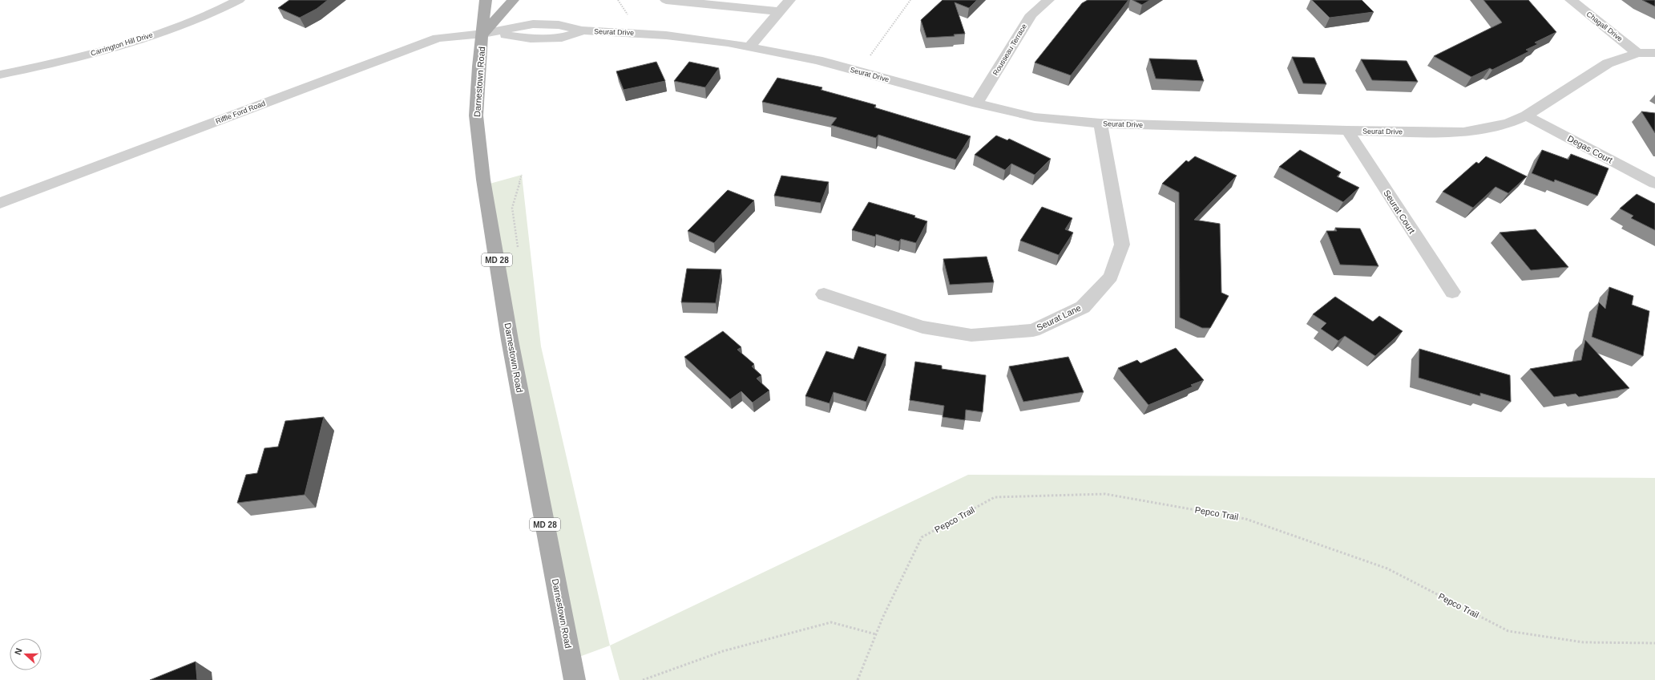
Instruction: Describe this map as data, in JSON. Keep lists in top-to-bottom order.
{
  "streets": {
    "main road": ["Darnestown Road", "MD 28"],
    "street": [
      "Chagall Drive",
      "Seurat Drive",
      "Carrington Hill Drive",
      "Rousseau Terrace",
      "Riffle Ford Road",
      "Degas Court",
      "Seurat Court",
      "Seurat Lane"
    ],
    "path": ["Pepco Trail"]
  },
  "crossings": [
    ["Chagall Drive", "Seurat Drive"],
    ["Seurat Drive", "Rousseau Terrace"],
    ["Seurat Drive", "Darnestown Road"],
    ["Seurat Drive", "Riffle Ford Road"],
    ["Seurat Drive", "Degas Court"],
    ["Seurat Drive", "Seurat Court"],
    ["Seurat Drive", "Seurat Lane"],
    ["Darnestown Road", "Riffle Ford Road"]
  ],
  "north": "left"
}
